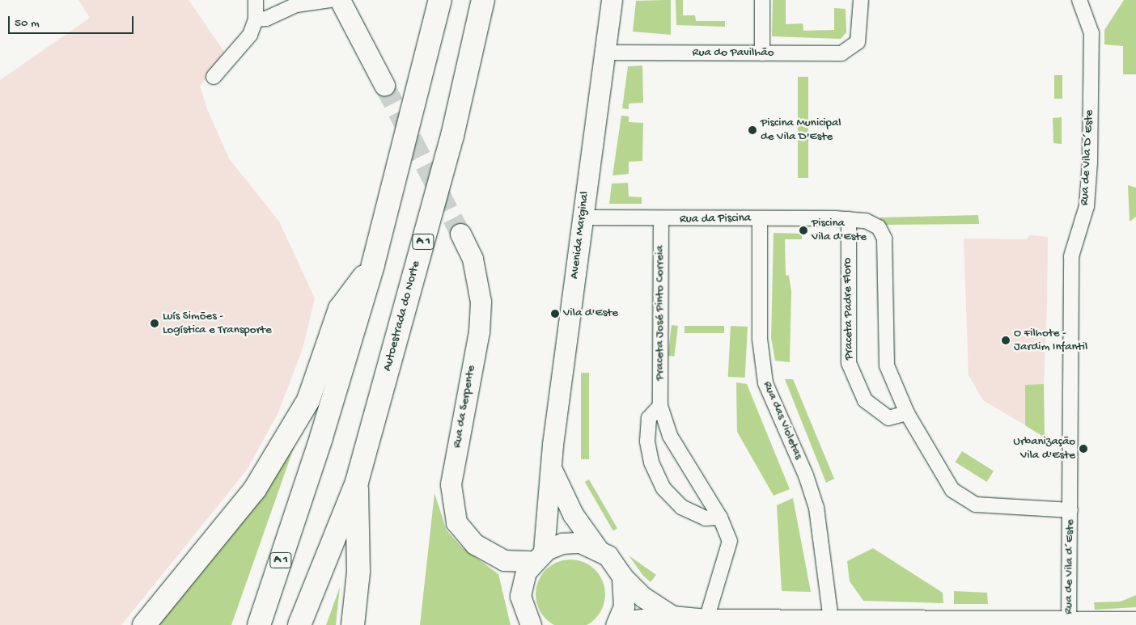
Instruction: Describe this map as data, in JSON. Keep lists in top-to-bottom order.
{
  "streets": {
    "highway": ["A 1", "Autoestrada do Norte"],
    "street": [
      "Rua do Pavilhão",
      "Rua de Vila D´Este",
      "Rua da Piscina",
      "Avenida Marginal",
      "Praceta Padre Floro",
      "Praceta José Pinto Correia",
      "Rua da Serpente",
      "Rua das Violetas",
      "Rua de Vila d´Este"
    ]
  },
  "crossings": [
    ["Rua do Pavilhão", "Avenida Marginal"],
    ["Rua de Vila D´Este", "Rua de Vila d´Este"],
    ["Rua da Piscina", "Avenida Marginal"],
    ["Rua da Piscina", "Praceta Padre Floro"],
    ["Rua da Piscina", "Praceta José Pinto Correia"],
    ["Rua da Piscina", "Rua das Violetas"],
    ["Avenida Marginal", "Rua da Serpente"]
  ],
  "places": [
    "Piscina Municipal de Vila D'Este",
    "Piscina Vila d'Este",
    "Vila d'Este",
    "Luís Simões - Logística e Transporte",
    "O Filhote - Jardim Infantil",
    "Urbanização Vila d'Este"
  ],
  "scale_bar": "50 m"
}
